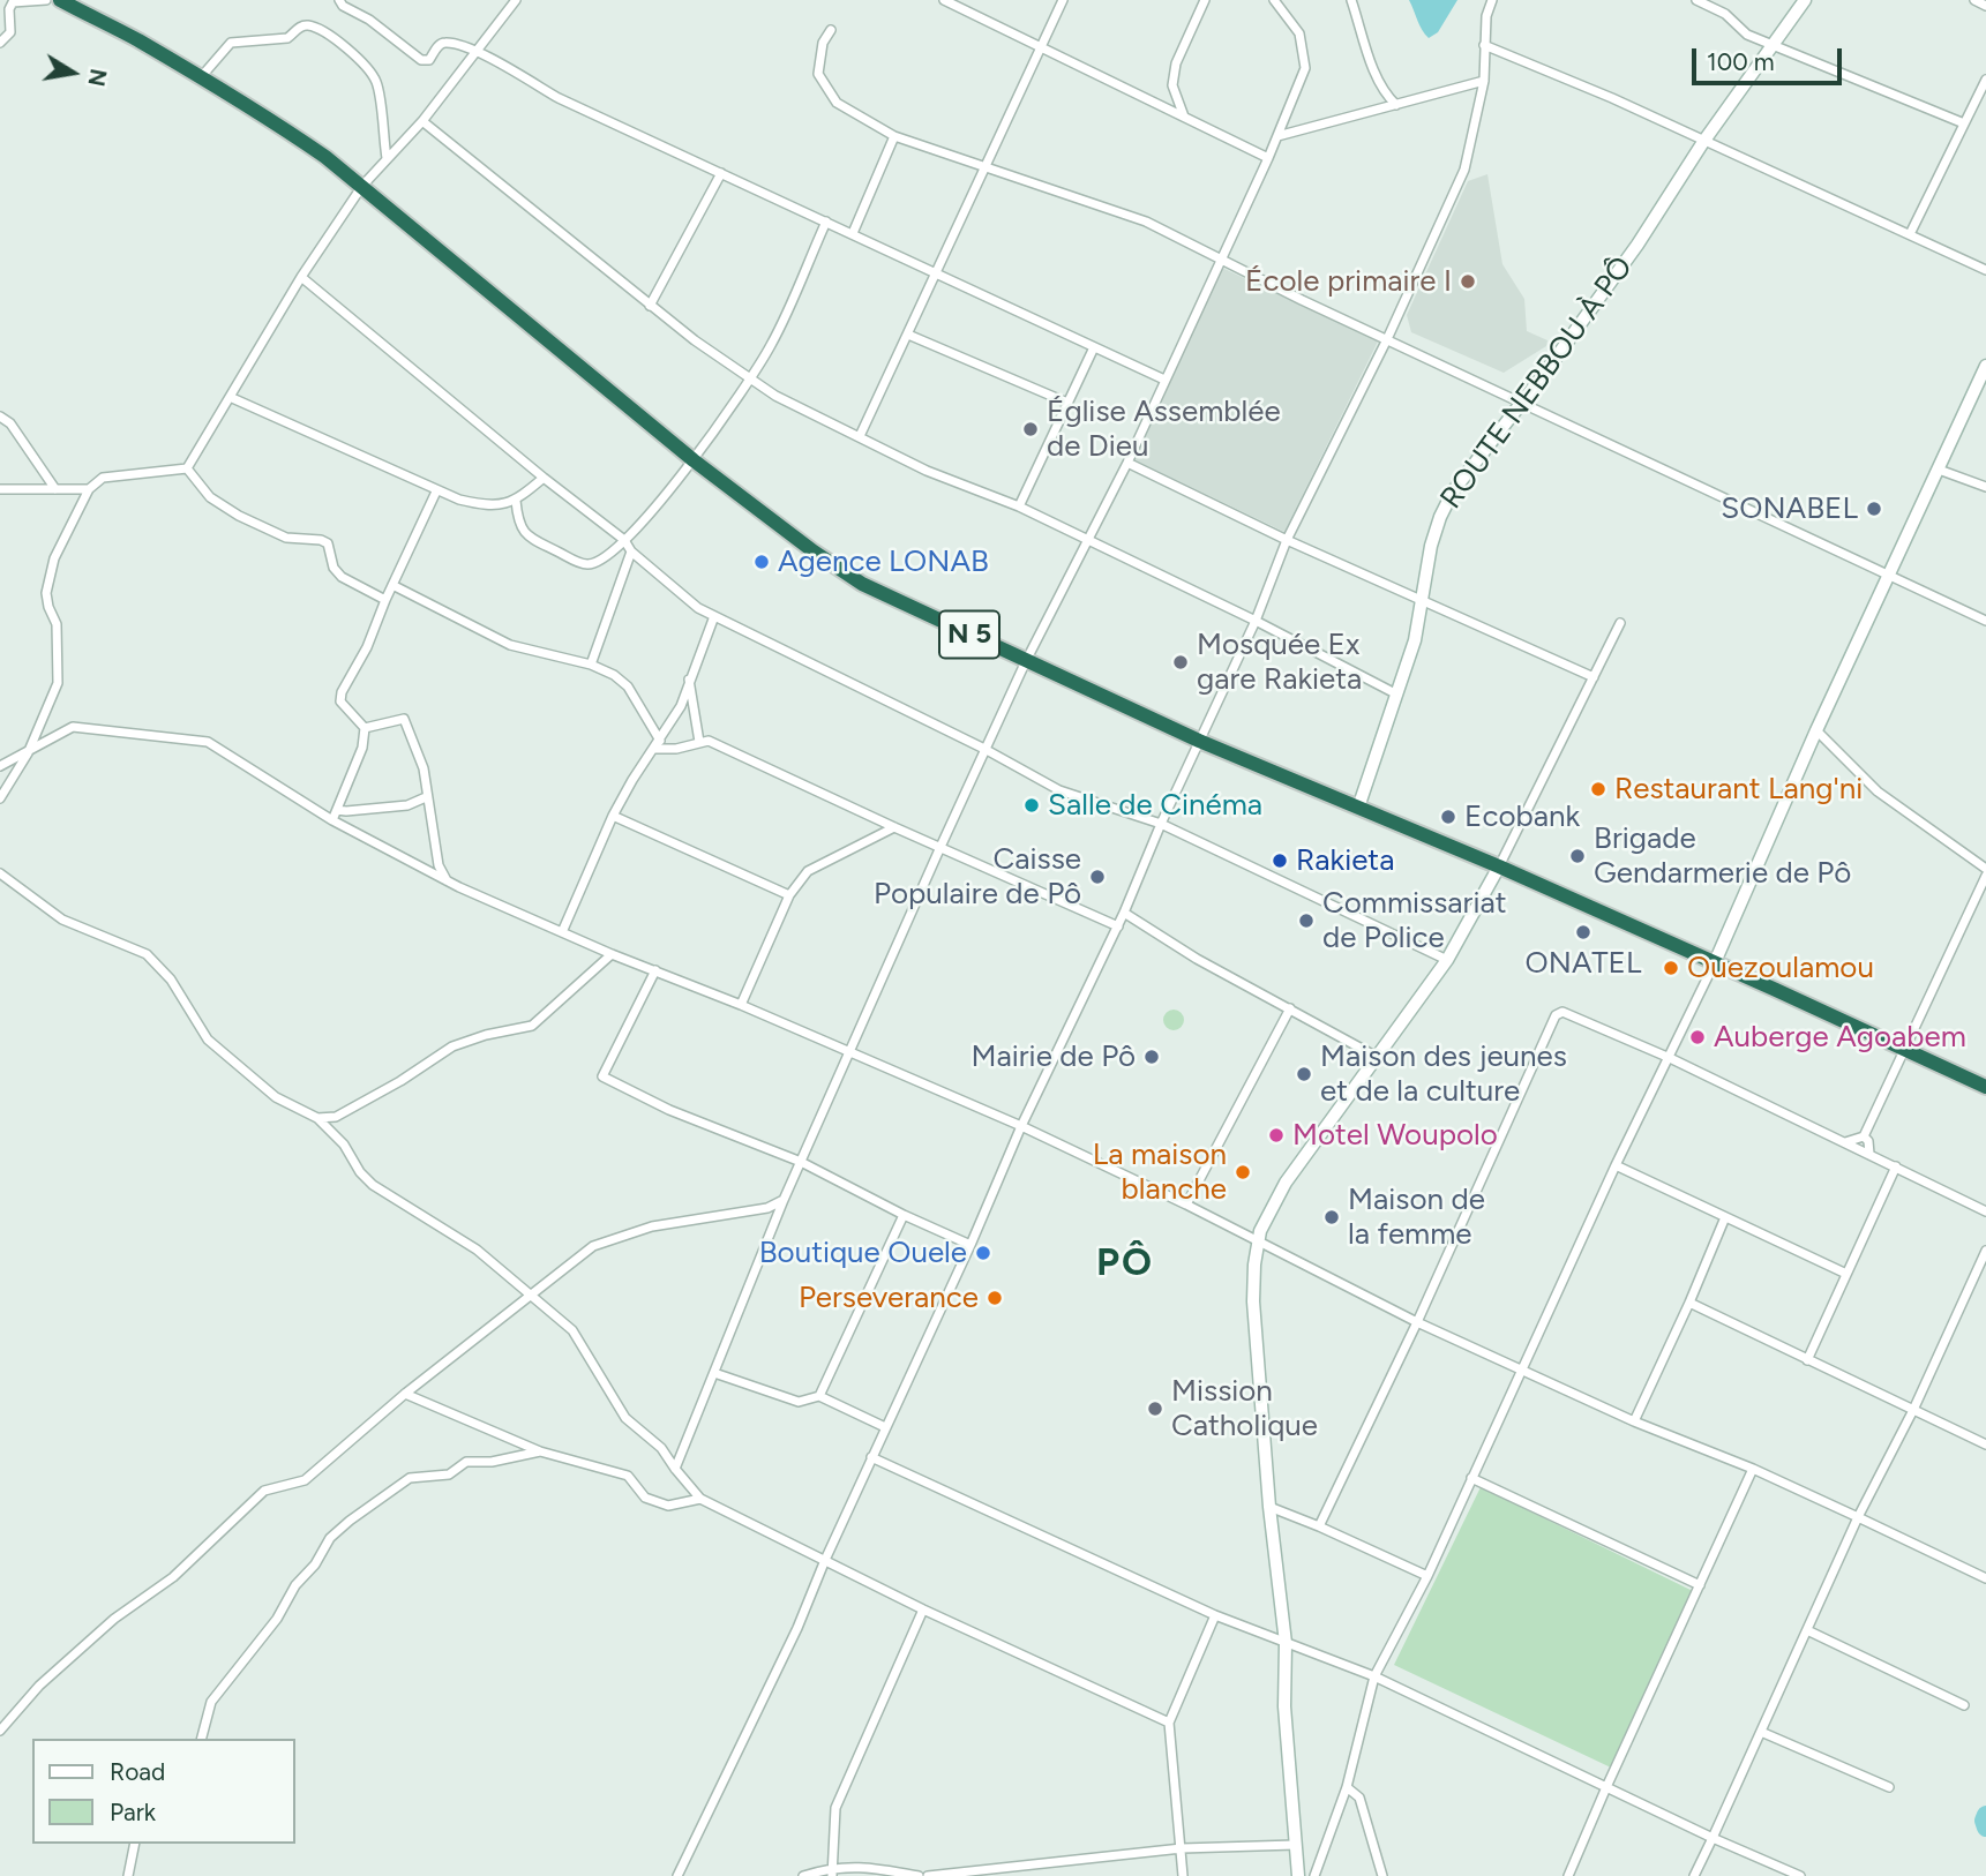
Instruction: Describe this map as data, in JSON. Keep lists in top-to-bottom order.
{
  "streets": {
    "highway": ["N 5"],
    "main road": ["ROUTE NEBBOU À PÔ"]
  },
  "crossings": [
    ["ROUTE NEBBOU À PÔ", "N 5"]
  ],
  "districts": ["PÔ"],
  "places": [
    "École primaire I",
    "Église Assemblée de Dieu",
    "SONABEL",
    "Agence LONAB",
    "Mosquée Ex gare Rakieta",
    "Restaurant Lang'ni",
    "Salle de Cinéma",
    "Ecobank",
    "Brigade Gendarmerie de Pô",
    "Rakieta",
    "Caisse Populaire de Pô",
    "Commissariat de Police",
    "ONATEL",
    "Ouezoulamou",
    "Auberge Agoabem",
    "Mairie de Pô",
    "Maison des jeunes et de la culture",
    "Motel Woupolo",
    "La maison blanche",
    "Maison de la femme",
    "Boutique Ouele",
    "Perseverance",
    "Mission Catholique"
  ],
  "legend": ["Road", "Park"],
  "scale_bar": "100 m",
  "north": "right"
}
